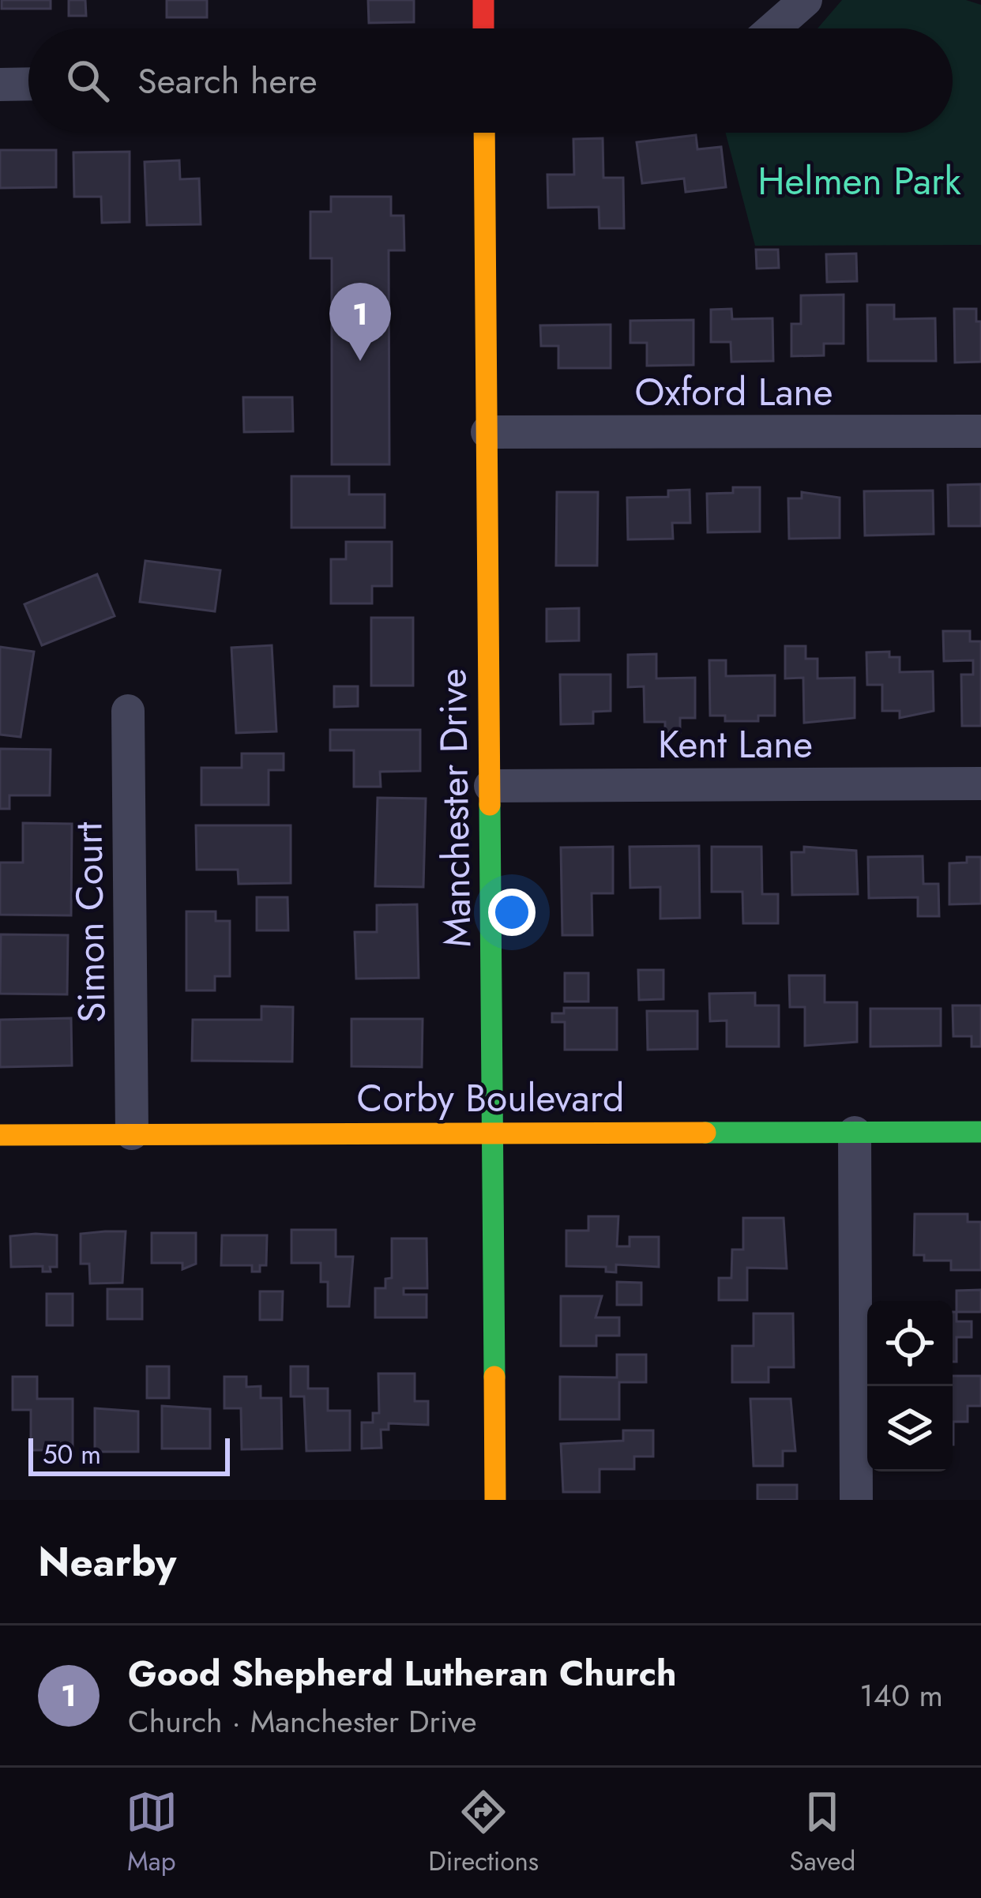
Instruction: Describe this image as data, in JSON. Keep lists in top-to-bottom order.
{
  "streets": {
    "street": [
      "Oxford Lane",
      "Kent Lane",
      "Manchester Drive",
      "Simon Court",
      "Corby Boulevard"
    ]
  },
  "crossings": [
    ["Oxford Lane", "Manchester Drive"],
    ["Kent Lane", "Manchester Drive"],
    ["Manchester Drive", "Corby Boulevard"],
    ["Simon Court", "Corby Boulevard"]
  ],
  "parks": ["Helmen Park"],
  "scale_bar": "50 m",
  "page": {
    "search": "Search here",
    "pins": "1",
    "scale": "50 m",
    "heading": "Nearby",
    "list": [
      {
        "mark": "1",
        "name": "Good Shepherd Lutheran Church",
        "note": "Church · Manchester Drive",
        "value": "140 m"
      }
    ],
    "nav": ["Map", "Directions", "Saved"]
  }
}
